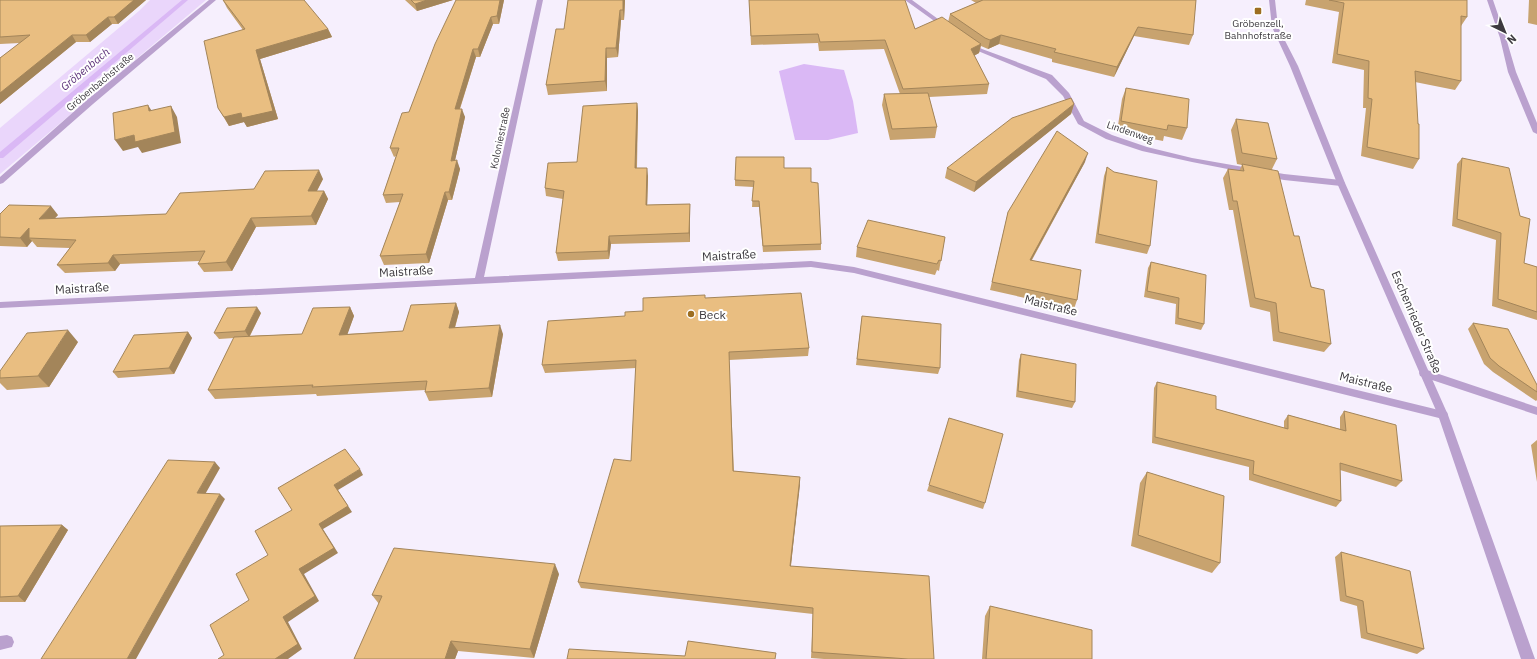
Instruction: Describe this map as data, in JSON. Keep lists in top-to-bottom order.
{
  "streets": {
    "street": [
      "Gröbenbachstraße",
      "Lindenweg",
      "Koloniestraße",
      "Maistraße",
      "Eschenrieder Straße"
    ]
  },
  "crossings": [
    ["Lindenweg", "Eschenrieder Straße"],
    ["Koloniestraße", "Maistraße"],
    ["Maistraße", "Eschenrieder Straße"]
  ],
  "water": ["Gröbenbach"],
  "places": {
    "transit": ["Gröbenzell, Bahnhofstraße"],
    "other": ["Beck"]
  },
  "north": "bottom right"
}
